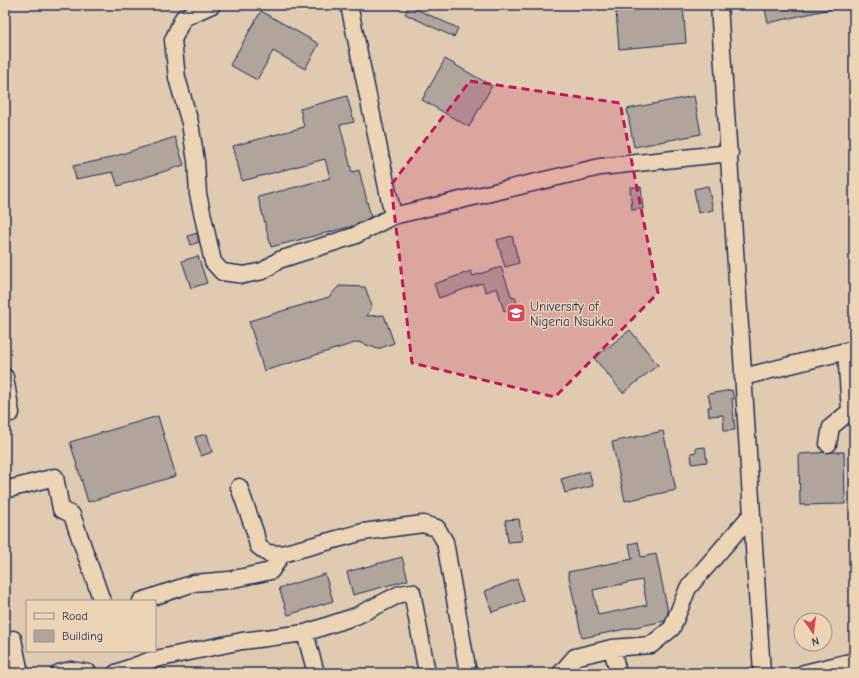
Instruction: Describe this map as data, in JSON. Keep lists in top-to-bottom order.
{
  "places": {
    "school or university": ["University of Nigeria Nsukka"]
  },
  "legend": ["Road", "Building"],
  "north": "bottom"
}
